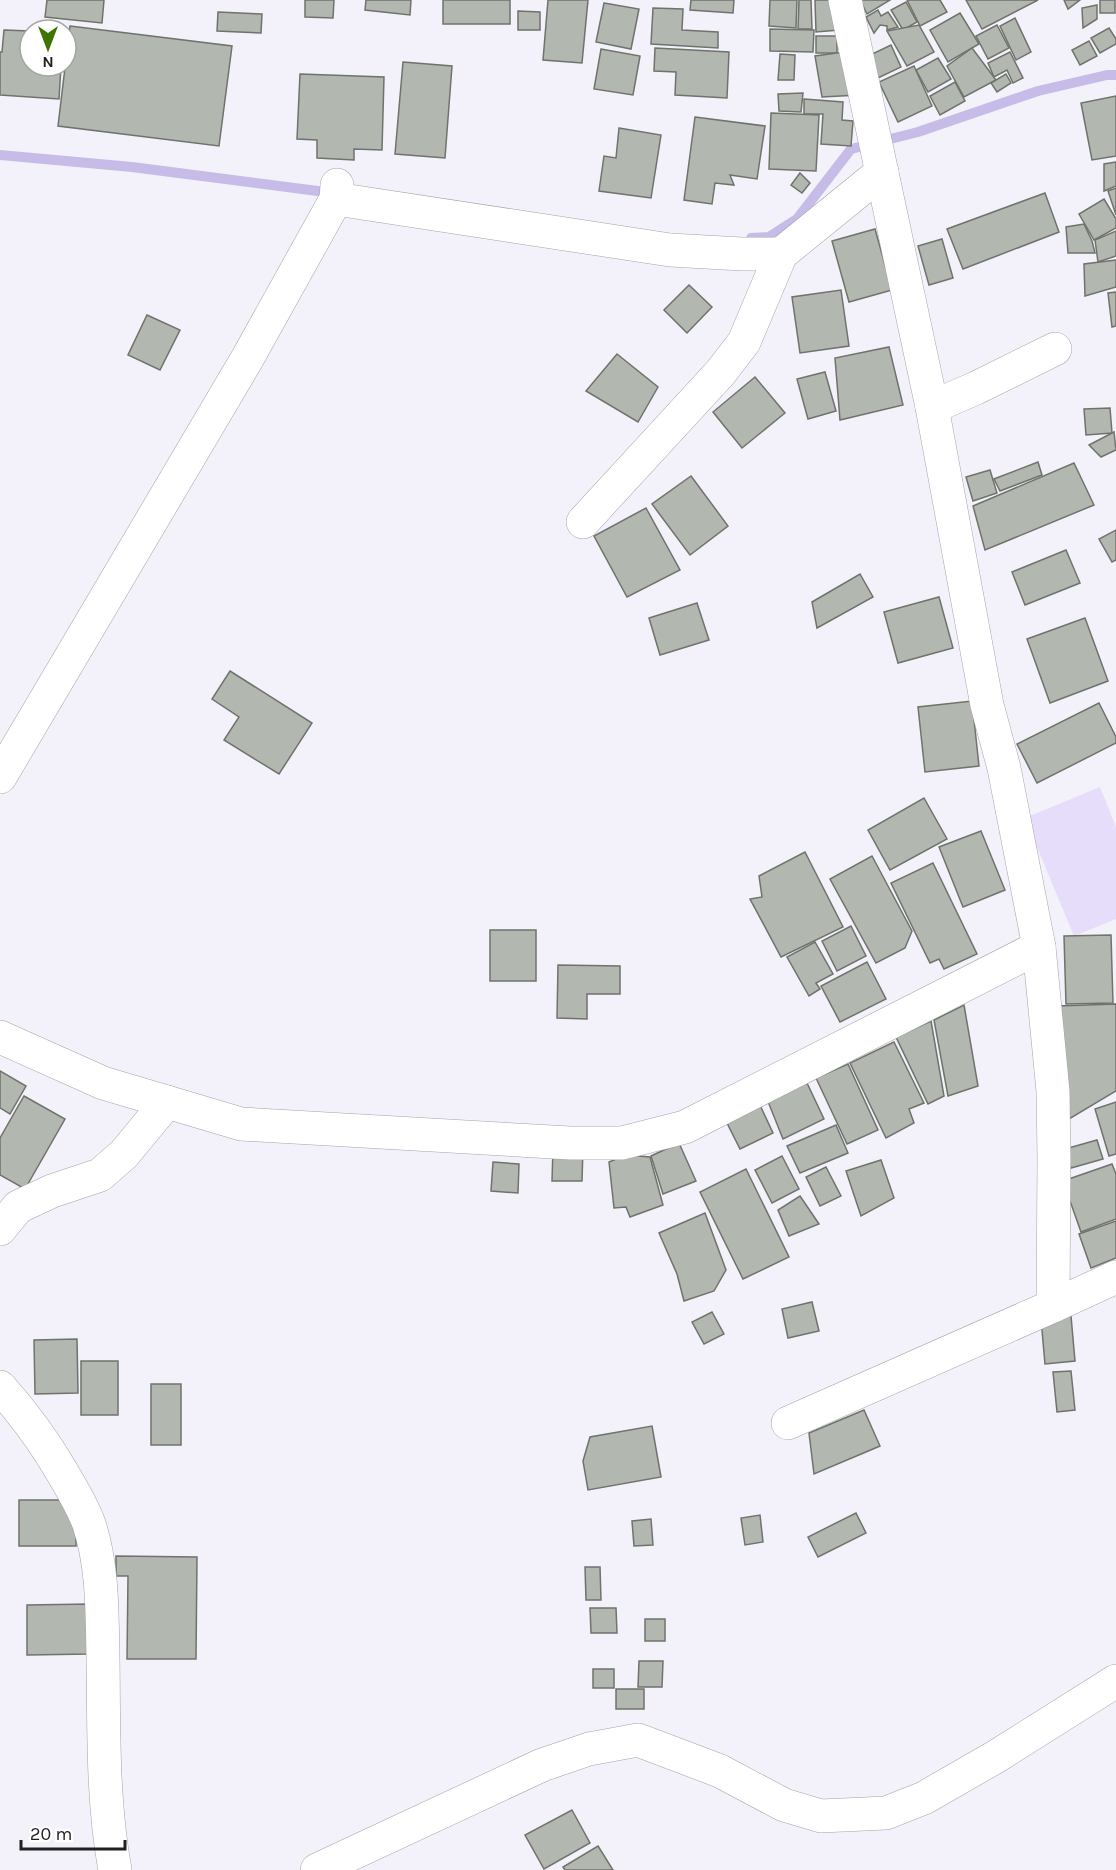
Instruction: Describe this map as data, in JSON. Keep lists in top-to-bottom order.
{
  "scale_bar": "20 m",
  "north": "bottom"
}
